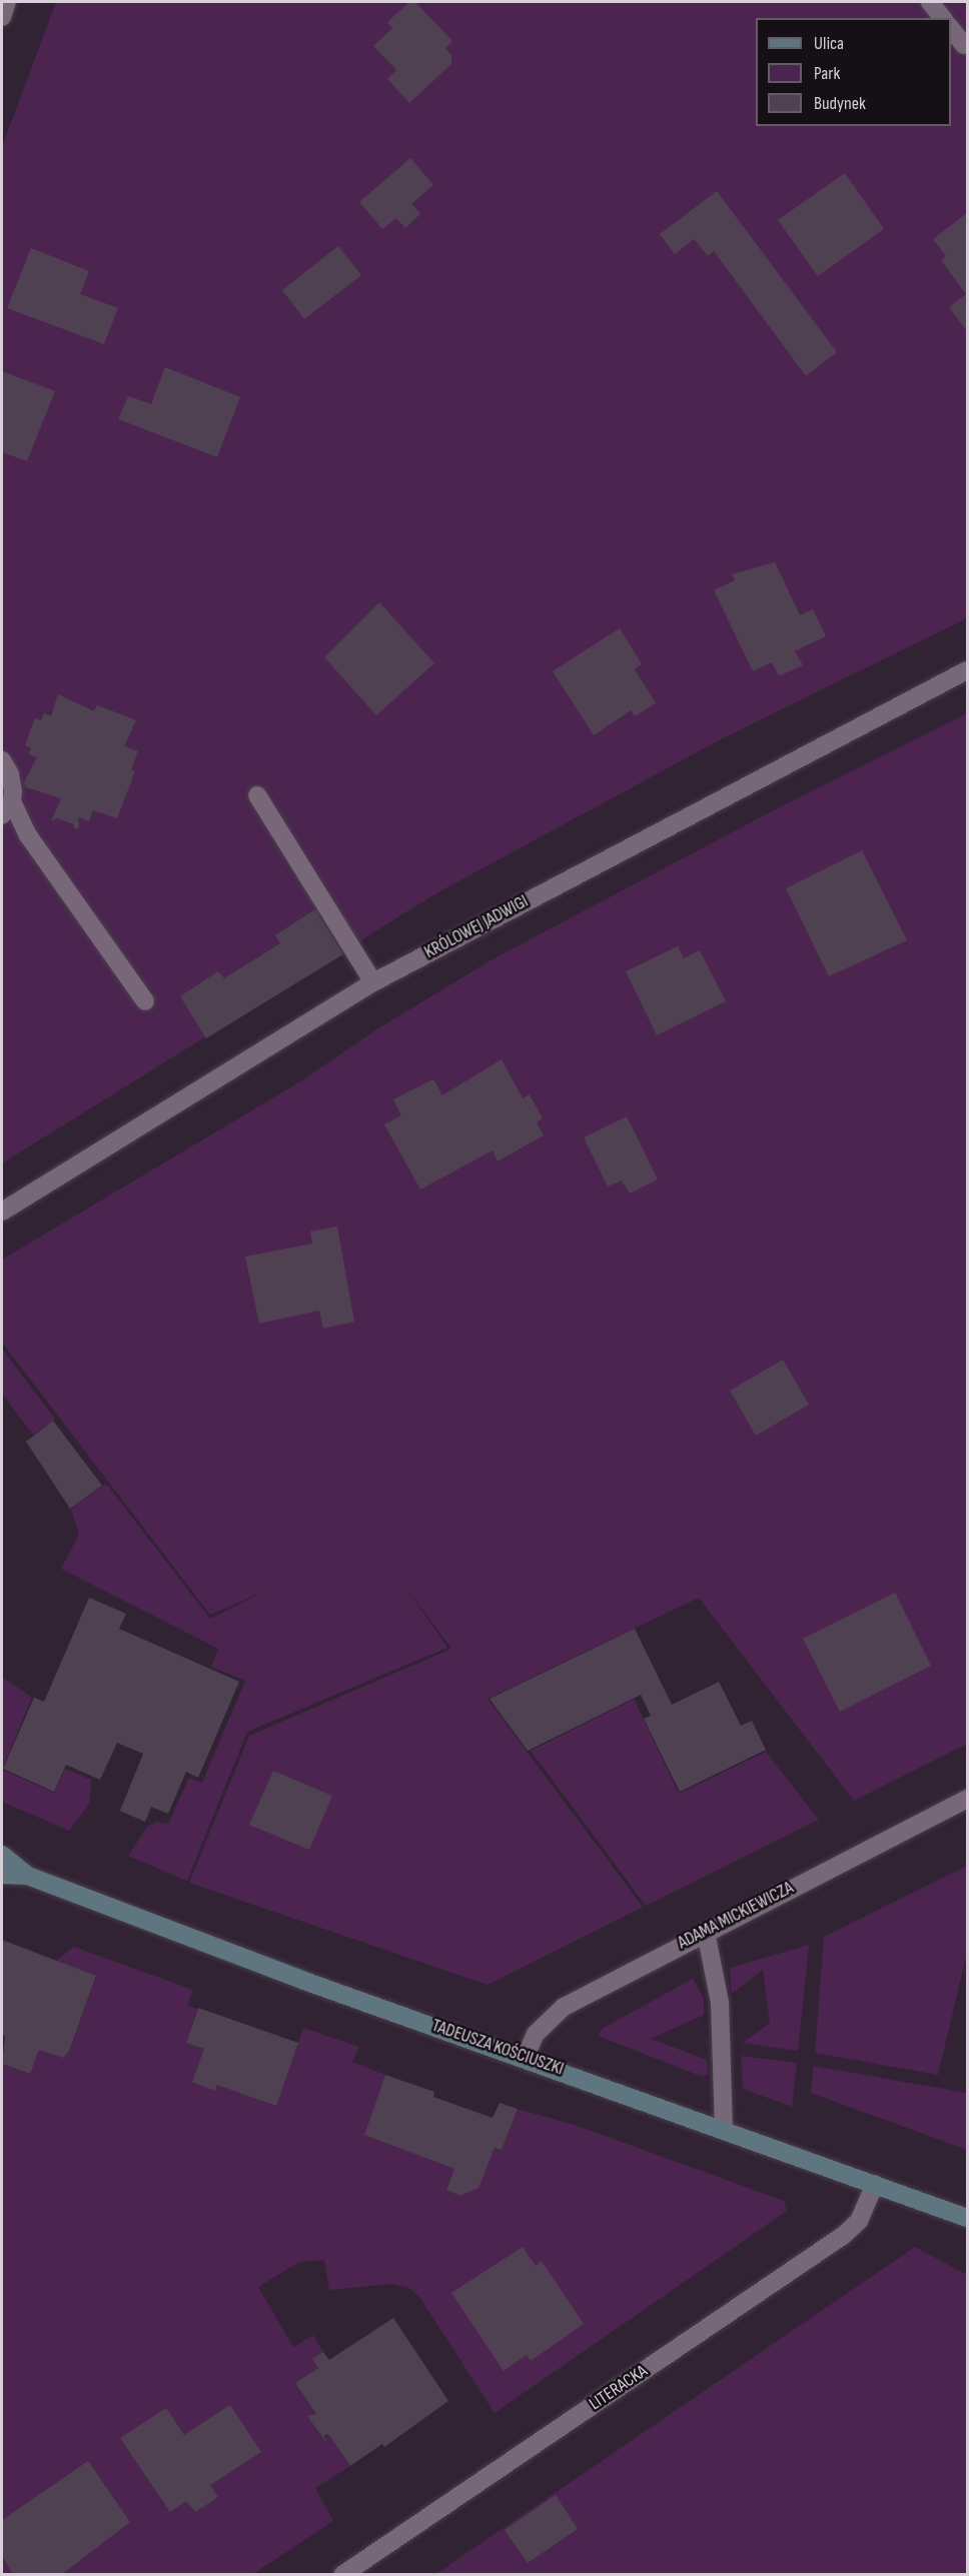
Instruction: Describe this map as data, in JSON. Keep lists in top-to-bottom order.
{
  "streets": {
    "street": [
      "KRÓLOWEJ JADWIGI",
      "ADAMA MICKIEWICZA",
      "TADEUSZA KOŚCIUSZKI",
      "LITERACKA"
    ]
  },
  "crossings": [
    ["ADAMA MICKIEWICZA", "TADEUSZA KOŚCIUSZKI"],
    ["TADEUSZA KOŚCIUSZKI", "LITERACKA"]
  ],
  "legend": ["Ulica", "Park", "Budynek"]
}
